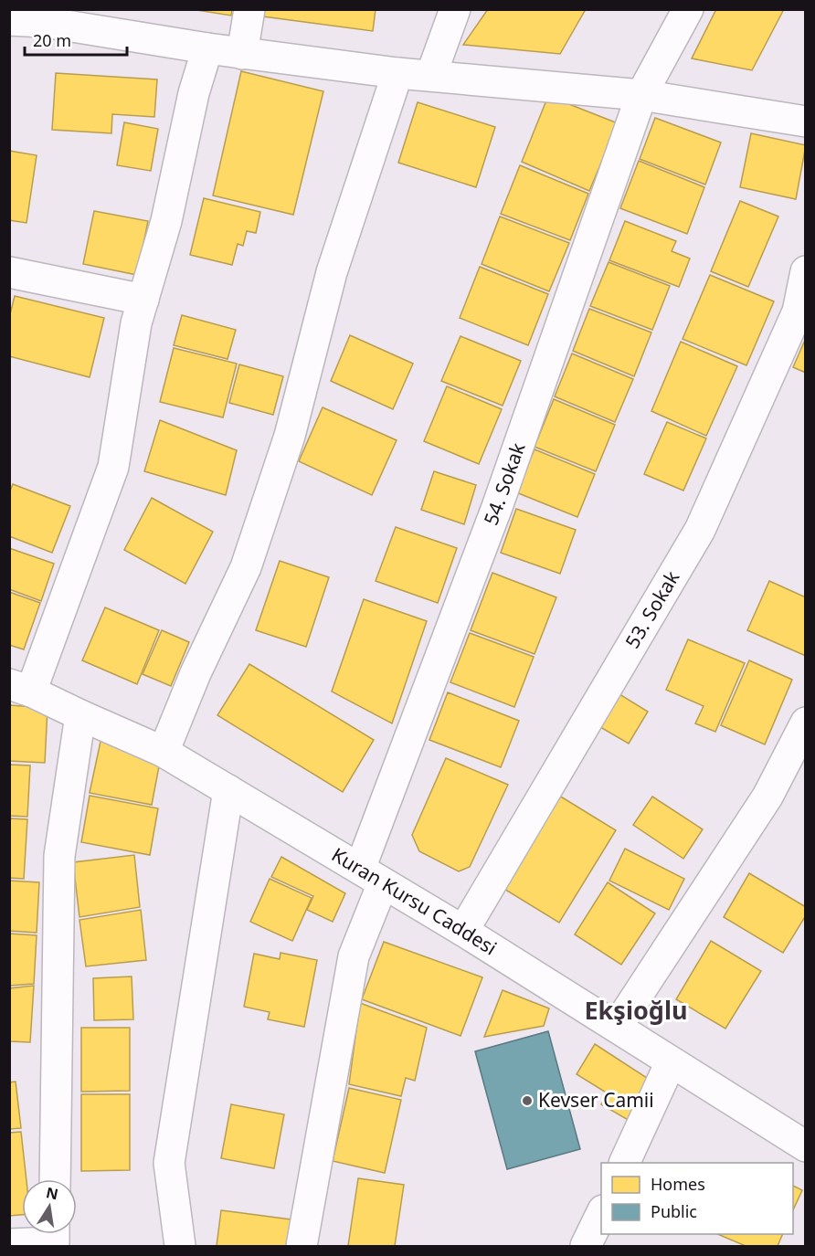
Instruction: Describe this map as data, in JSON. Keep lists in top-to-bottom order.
{
  "streets": {
    "street": ["54. Sokak", "53. Sokak", "Kuran Kursu Caddesi"]
  },
  "crossings": [
    ["54. Sokak", "Kuran Kursu Caddesi"],
    ["53. Sokak", "Kuran Kursu Caddesi"]
  ],
  "districts": ["Ekşioğlu"],
  "places": ["Kevser Camii"],
  "legend": ["Homes", "Public"],
  "scale_bar": "20 m",
  "north": "top"
}
